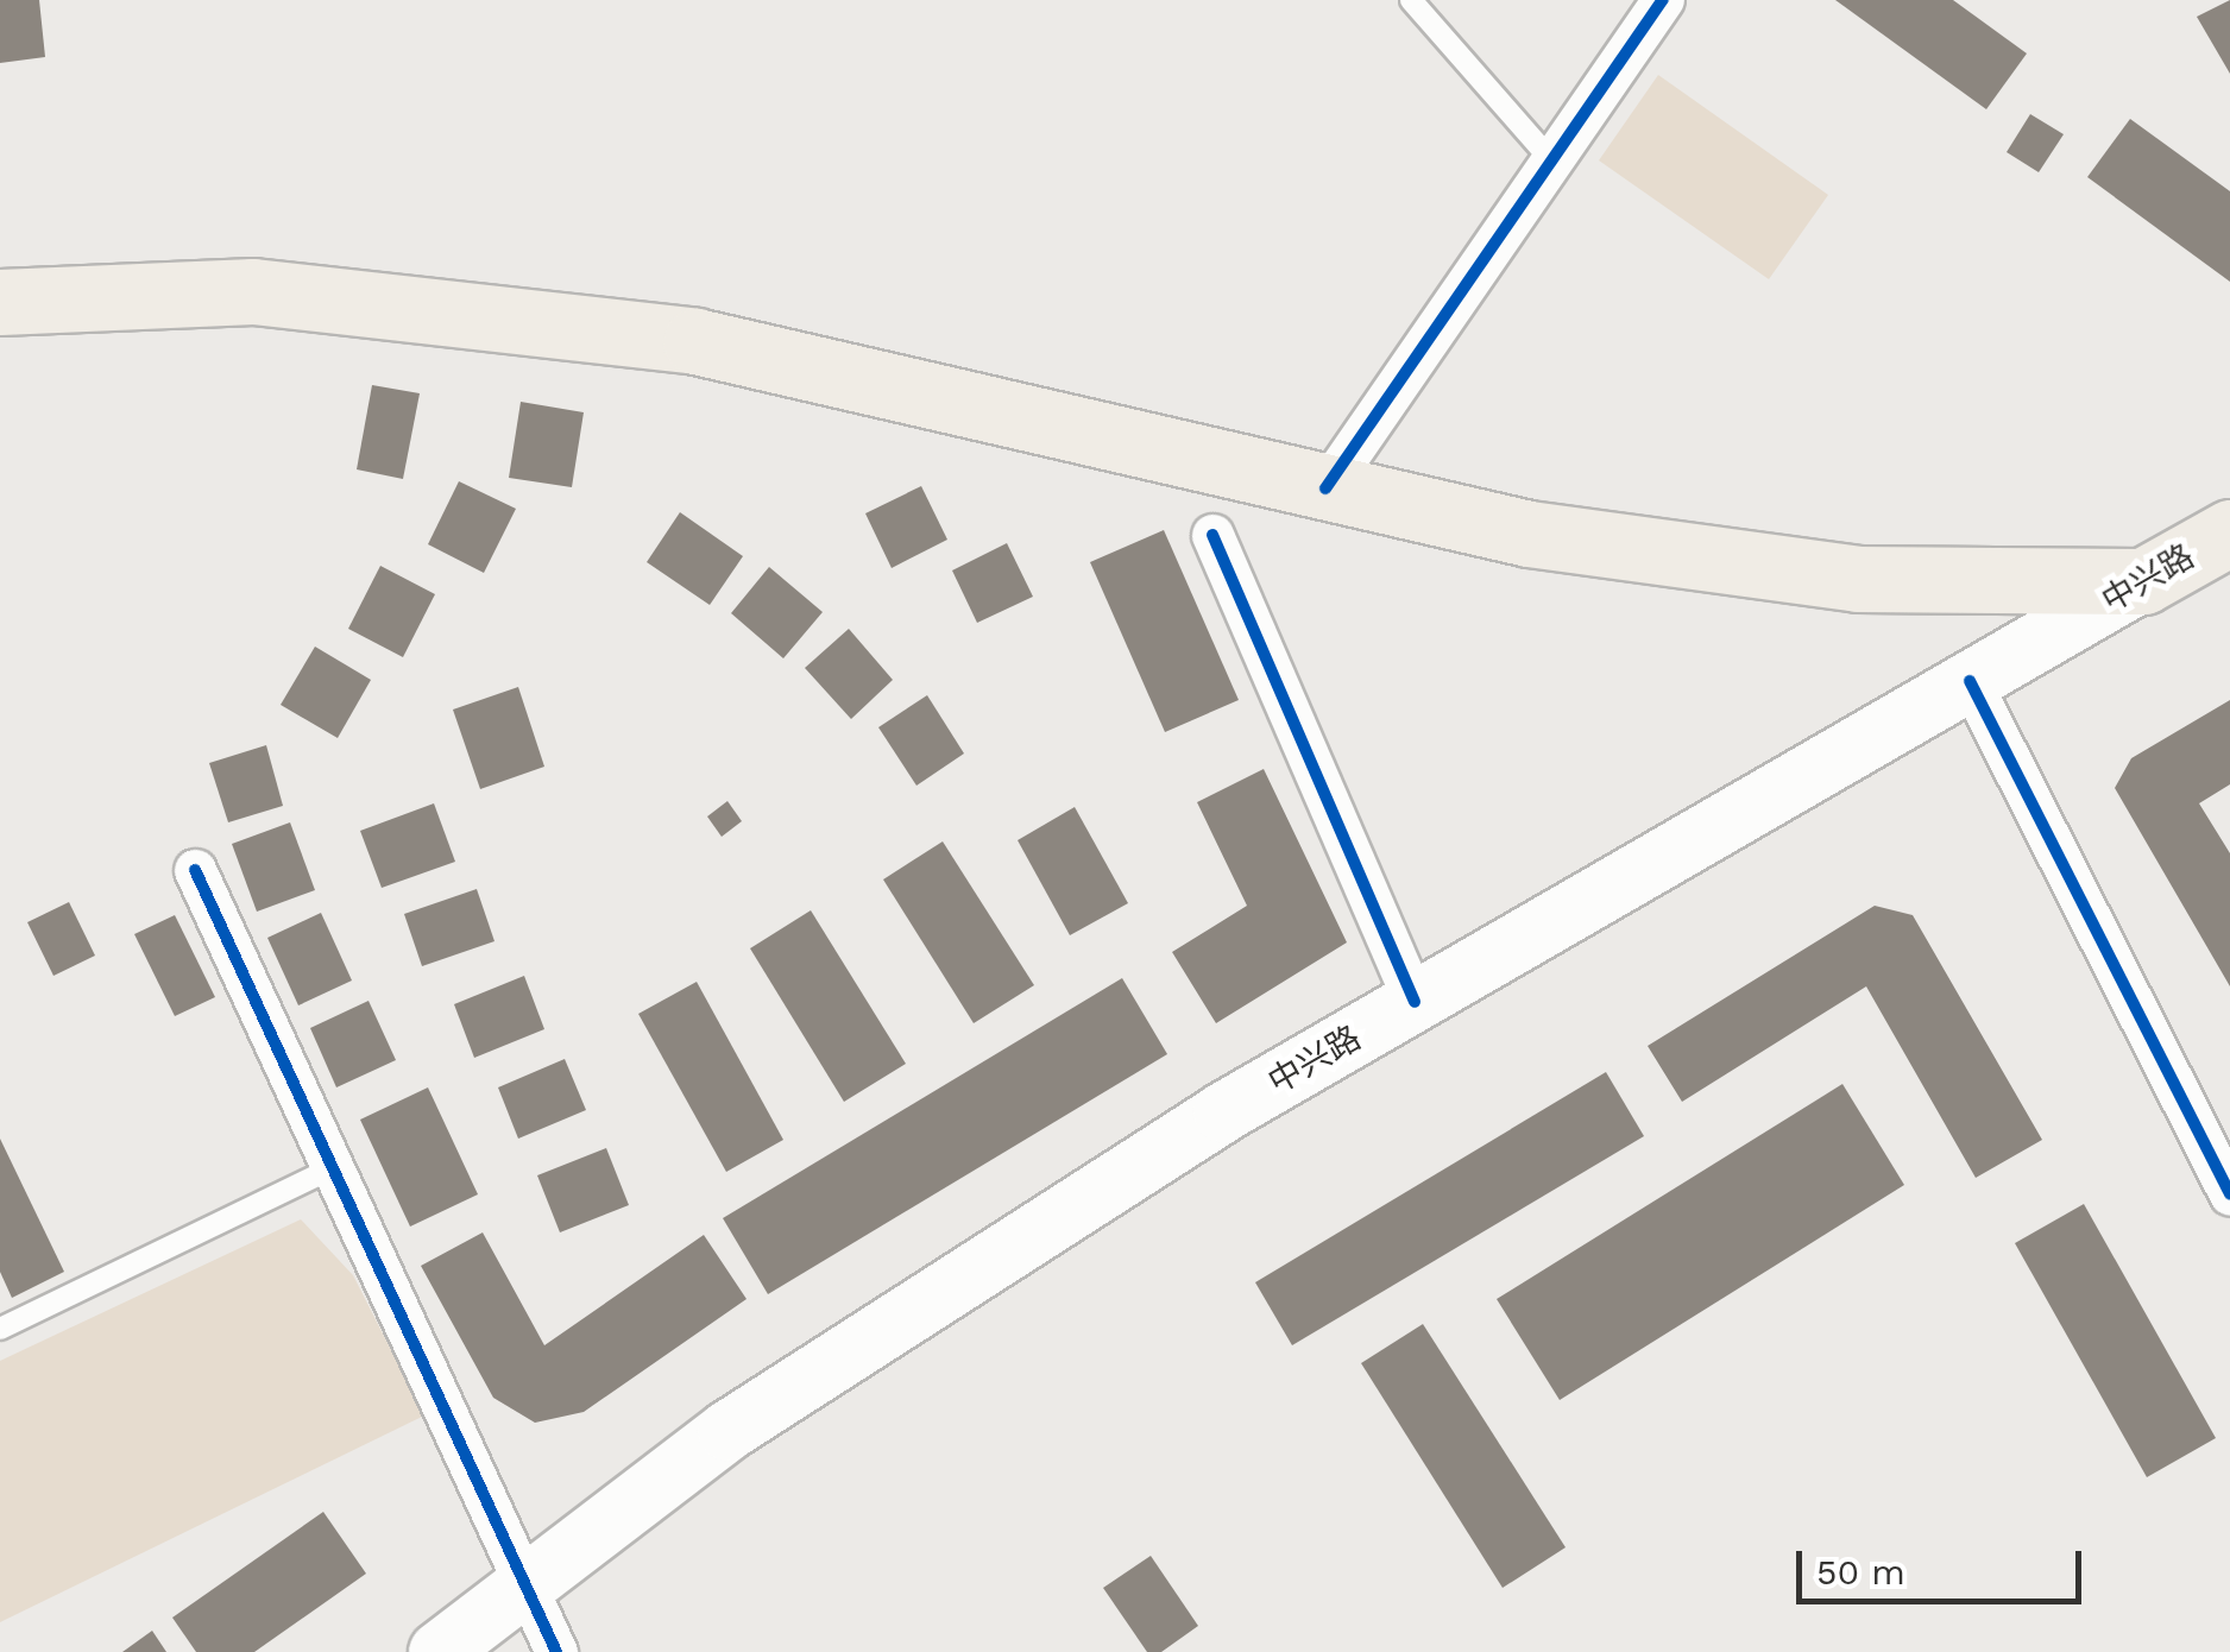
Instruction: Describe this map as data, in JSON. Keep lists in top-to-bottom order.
{
  "streets": {
    "main road": ["中兴路"]
  },
  "scale_bar": "50 m"
}
